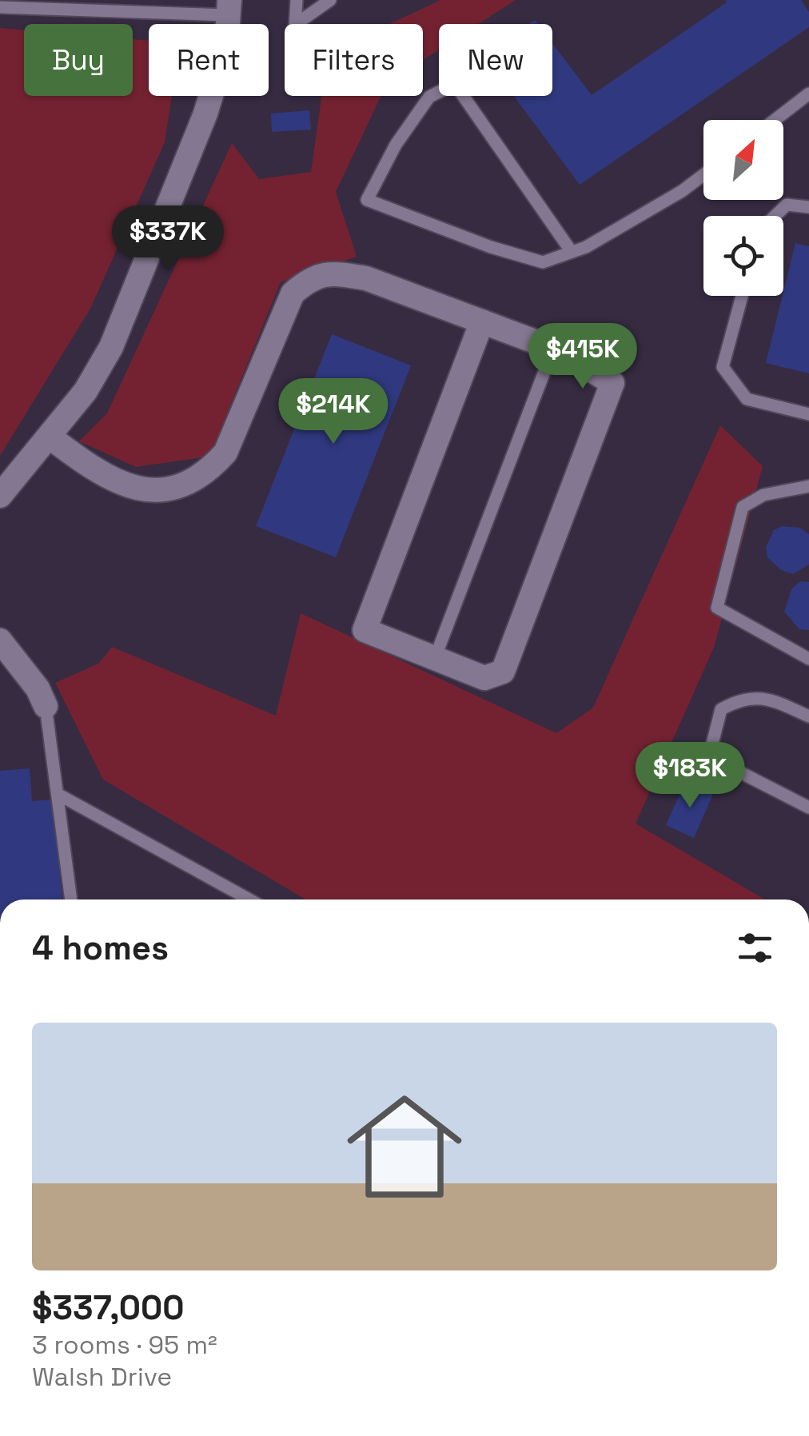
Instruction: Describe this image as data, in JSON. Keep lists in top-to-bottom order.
{
  "north": "top right",
  "page": {
    "chip": [
      "Buy",
      "Rent",
      "Filters",
      "New"
    ],
    "price": [
      "$337K",
      "$415K",
      "$214K",
      "$183K"
    ],
    "heading": "4 homes",
    "list": [
      {
        "name": "$337,000",
        "note": "3 rooms · 95 m² · Walsh Drive"
      }
    ]
  }
}
